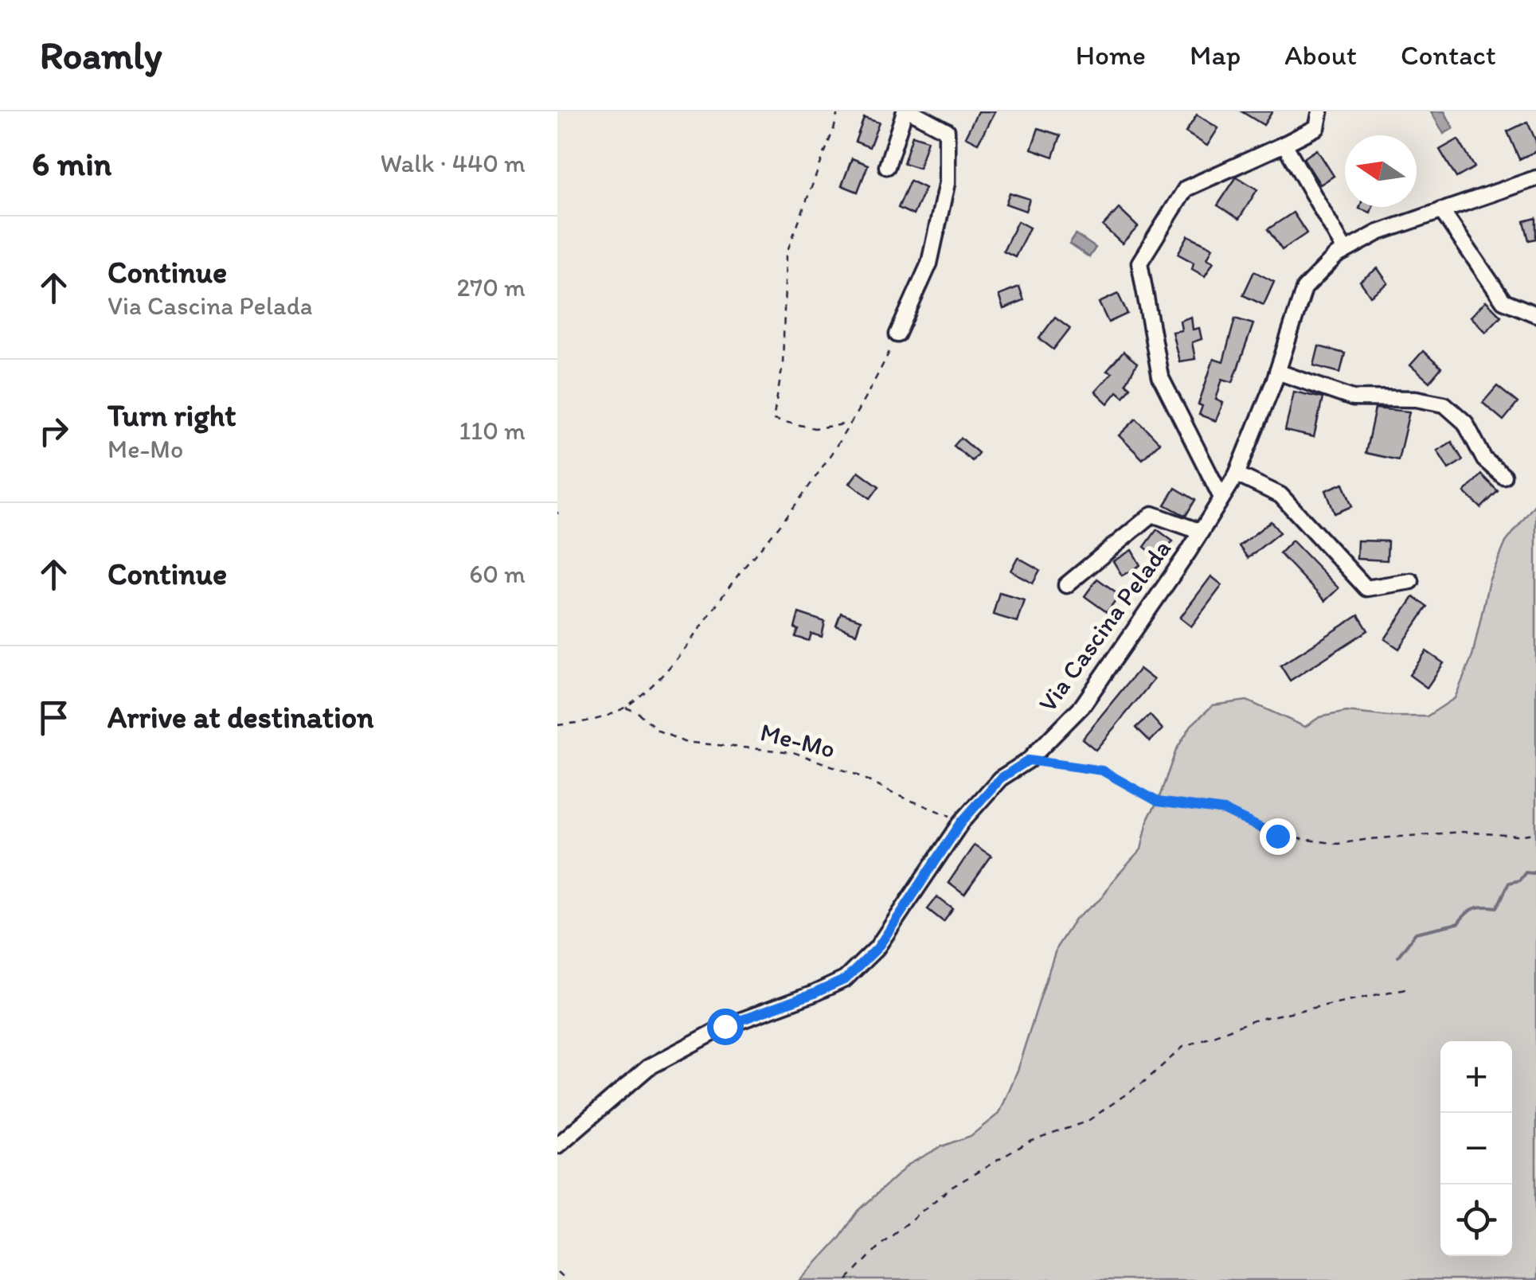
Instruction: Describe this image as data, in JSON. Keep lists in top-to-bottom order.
{
  "streets": {
    "street": ["Via Cascina Pelada"],
    "path": ["Me-Mo"]
  },
  "crossings": [
    ["Via Cascina Pelada", "Me-Mo"]
  ],
  "north": "left",
  "page": {
    "header": "Roamly",
    "nav": [
      "Home",
      "Map",
      "About",
      "Contact"
    ],
    "heading": ["6 min", "Walk · 440 m"],
    "list": [
      ["Continue", "Via Cascina Pelada", "270 m"],
      ["Turn right", "Me-Mo", "110 m"],
      ["Continue", "60 m"],
      "Arrive at destination"
    ],
    "map_buttons": ["+", "−"]
  }
}
